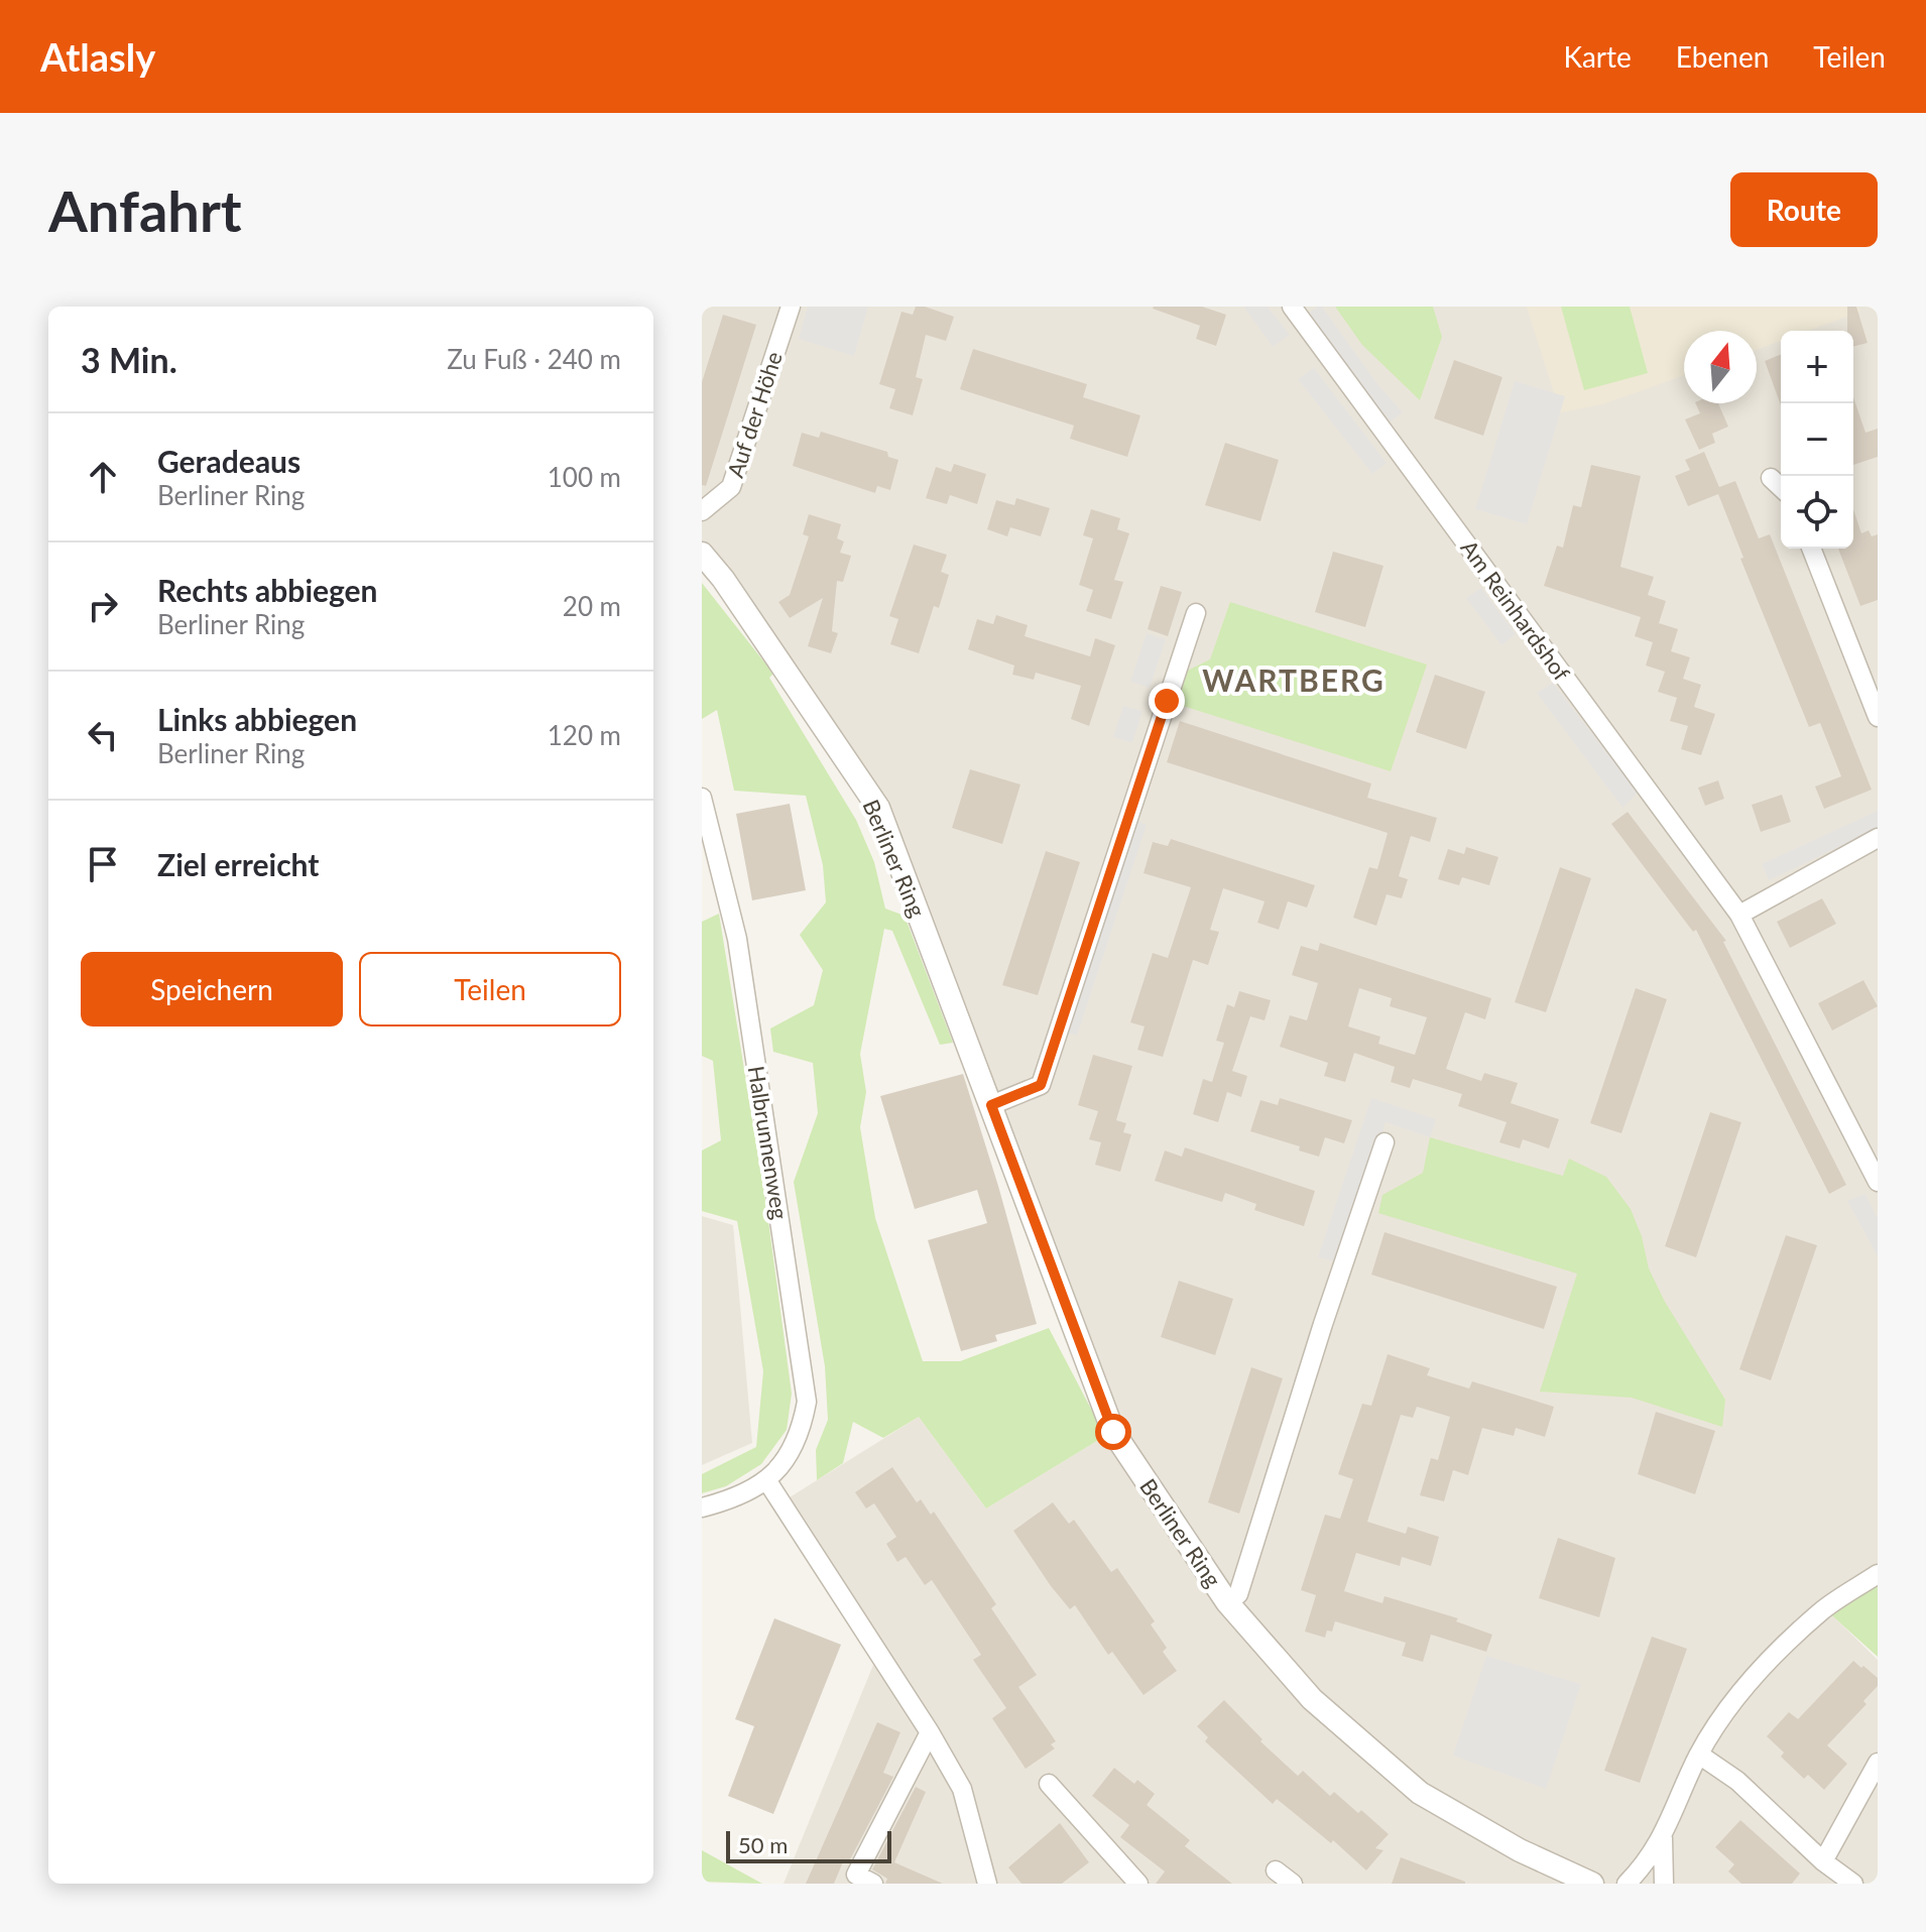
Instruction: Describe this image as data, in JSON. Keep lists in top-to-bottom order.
{
  "streets": {
    "street": [
      "Auf der Höhe",
      "Am Reinhardshof",
      "Berliner Ring",
      "Halbrunnenweg"
    ]
  },
  "districts": ["WARTBERG"],
  "scale_bar": "50 m",
  "north": "top",
  "page": {
    "header": "Atlasly",
    "nav": ["Karte", "Ebenen", "Teilen"],
    "buttons": [
      "Route",
      ["Speichern", "Teilen"]
    ],
    "title": "Anfahrt",
    "heading": ["3 Min.", "Zu Fuß · 240 m"],
    "map_buttons": ["+", "−"],
    "list": [
      ["Geradeaus", "Berliner Ring", "100 m"],
      ["Rechts abbiegen", "Berliner Ring", "20 m"],
      ["Links abbiegen", "Berliner Ring", "120 m"],
      "Ziel erreicht"
    ],
    "scale": "50 m"
  }
}
